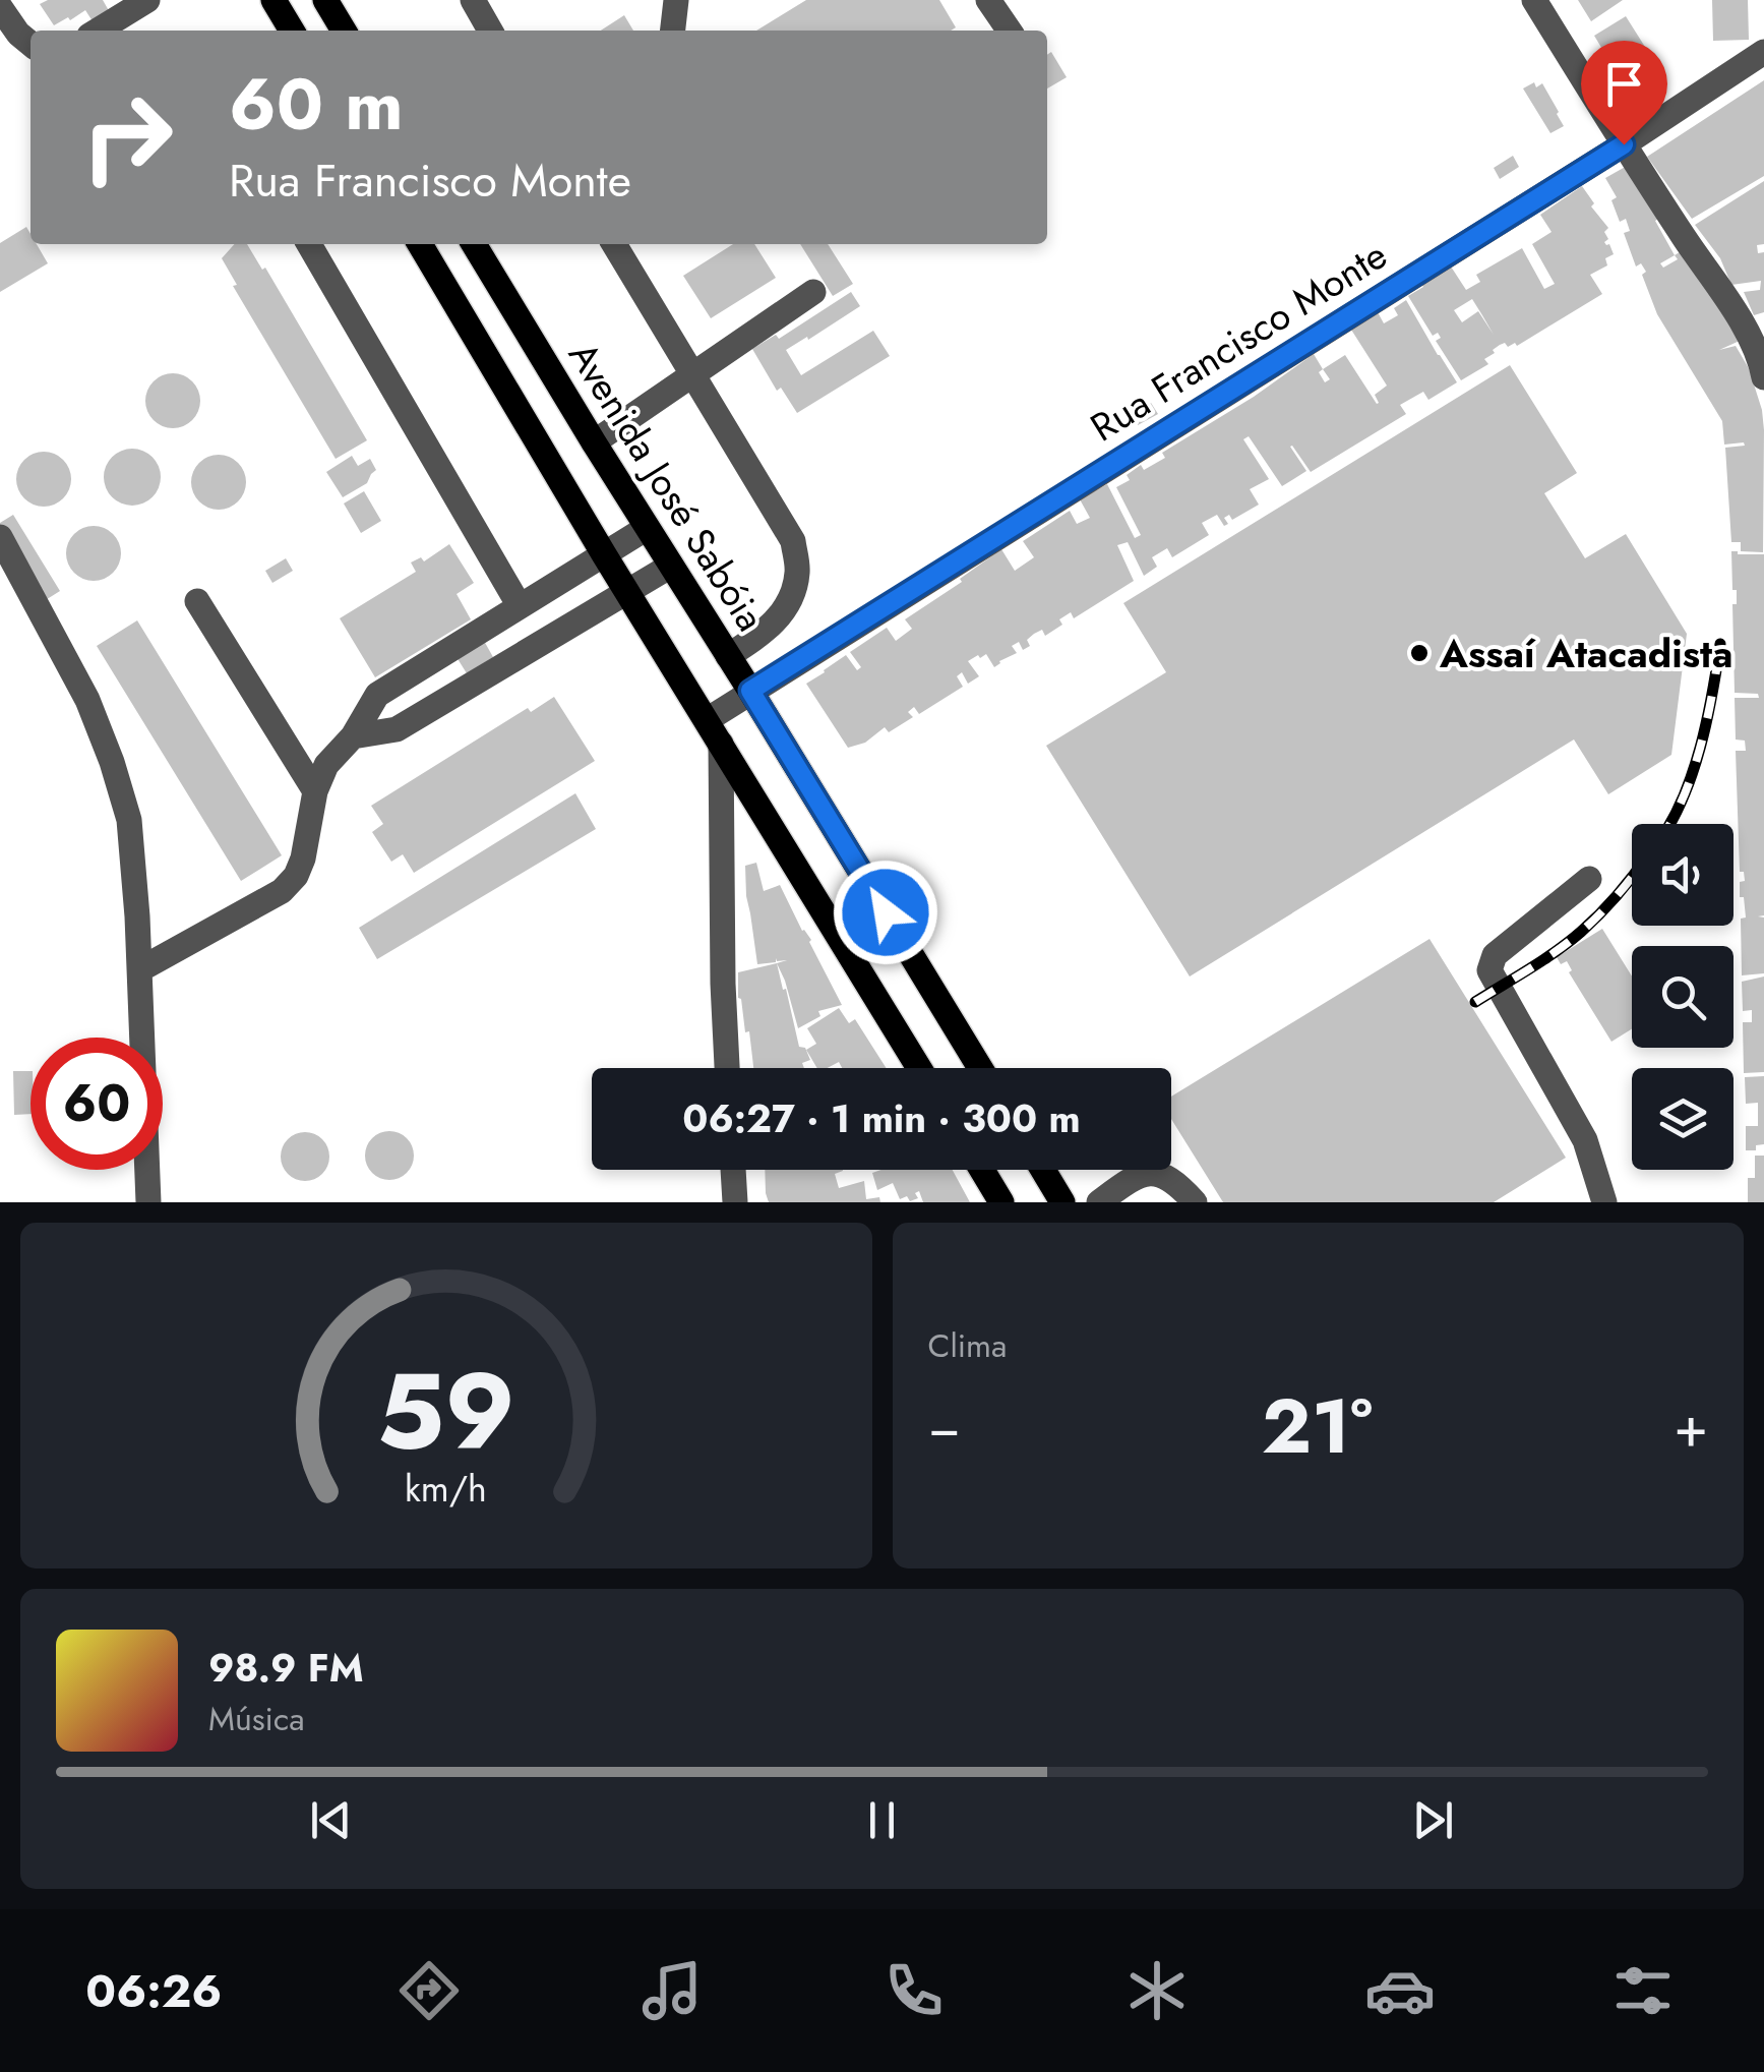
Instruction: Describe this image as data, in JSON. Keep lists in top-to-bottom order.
{
  "streets": {
    "main road": ["Avenida José Sabóia"],
    "street": ["Rua Francisco Monte"]
  },
  "crossings": [
    ["Rua Francisco Monte", "Avenida José Sabóia"]
  ],
  "places": ["Assaí Atacadista"],
  "page": {
    "turn": ["60 m", "Rua Francisco Monte"],
    "limit": "60",
    "trip": "06:27 · 1 min · 300 m",
    "tile": "Clima",
    "heat": ["−", "21°", "+"],
    "song": ["98.9 FM", "Música"],
    "tabs": "06:26",
    "gauge": ["59", "km/h"]
  }
}
